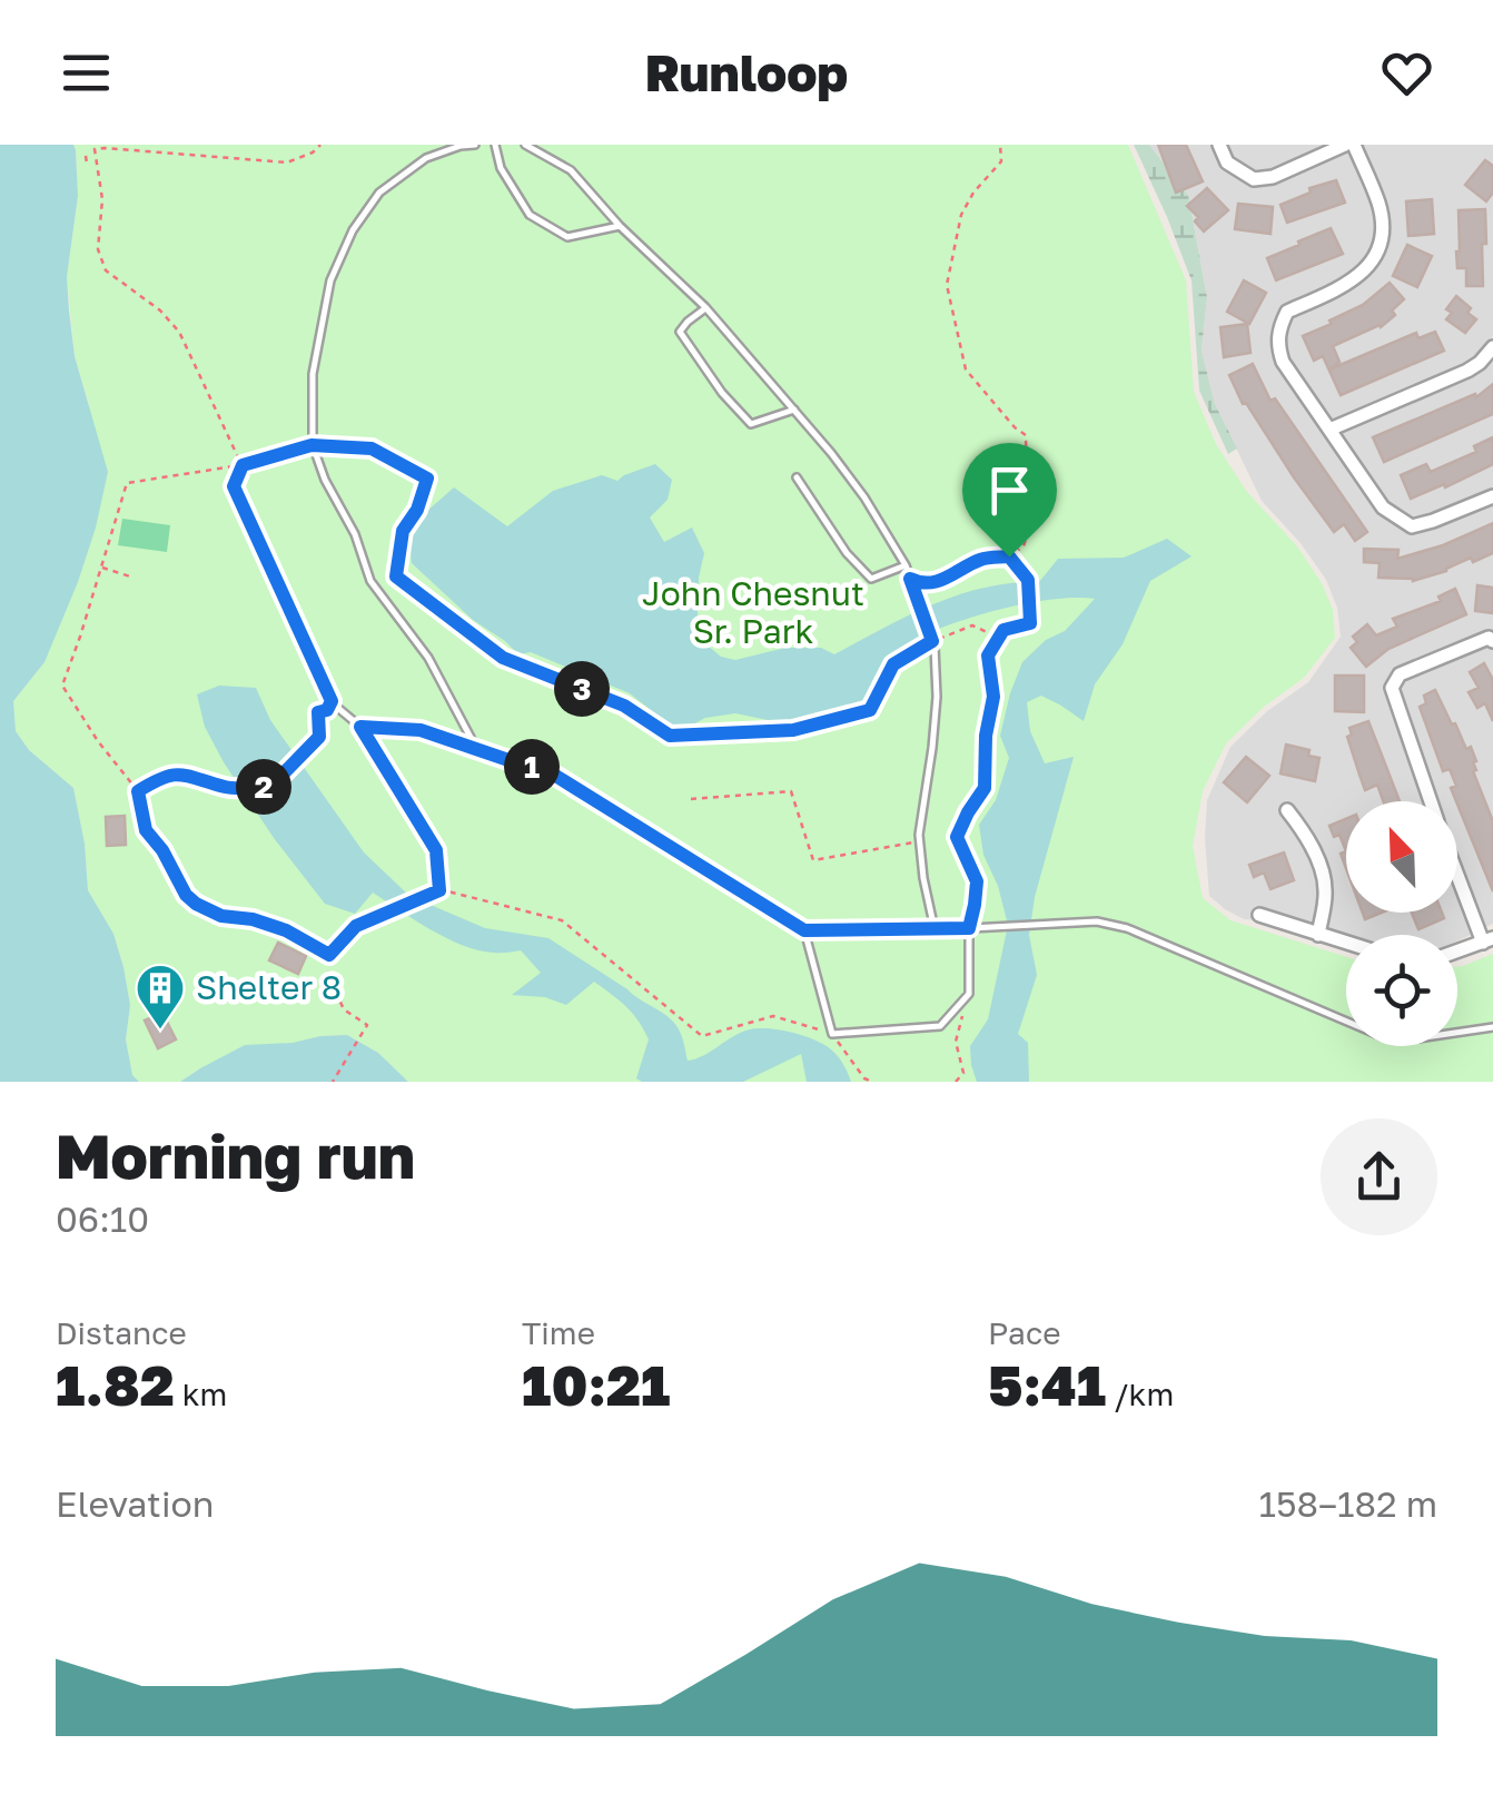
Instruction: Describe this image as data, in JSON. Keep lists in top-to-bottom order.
{
  "parks": ["John Chesnut Sr. Park"],
  "places": {
    "building": ["Shelter 8"]
  },
  "north": "top left",
  "page": {
    "header": "Runloop",
    "pins": ["3", "1", "2"],
    "heading": ["Morning run", "06:10"],
    "stats": [
      ["Distance", "1.82 km"],
      ["Time", "10:21"],
      ["Pace", "5:41 /km"]
    ],
    "chart": ["Elevation", "158–182 m"]
  }
}
